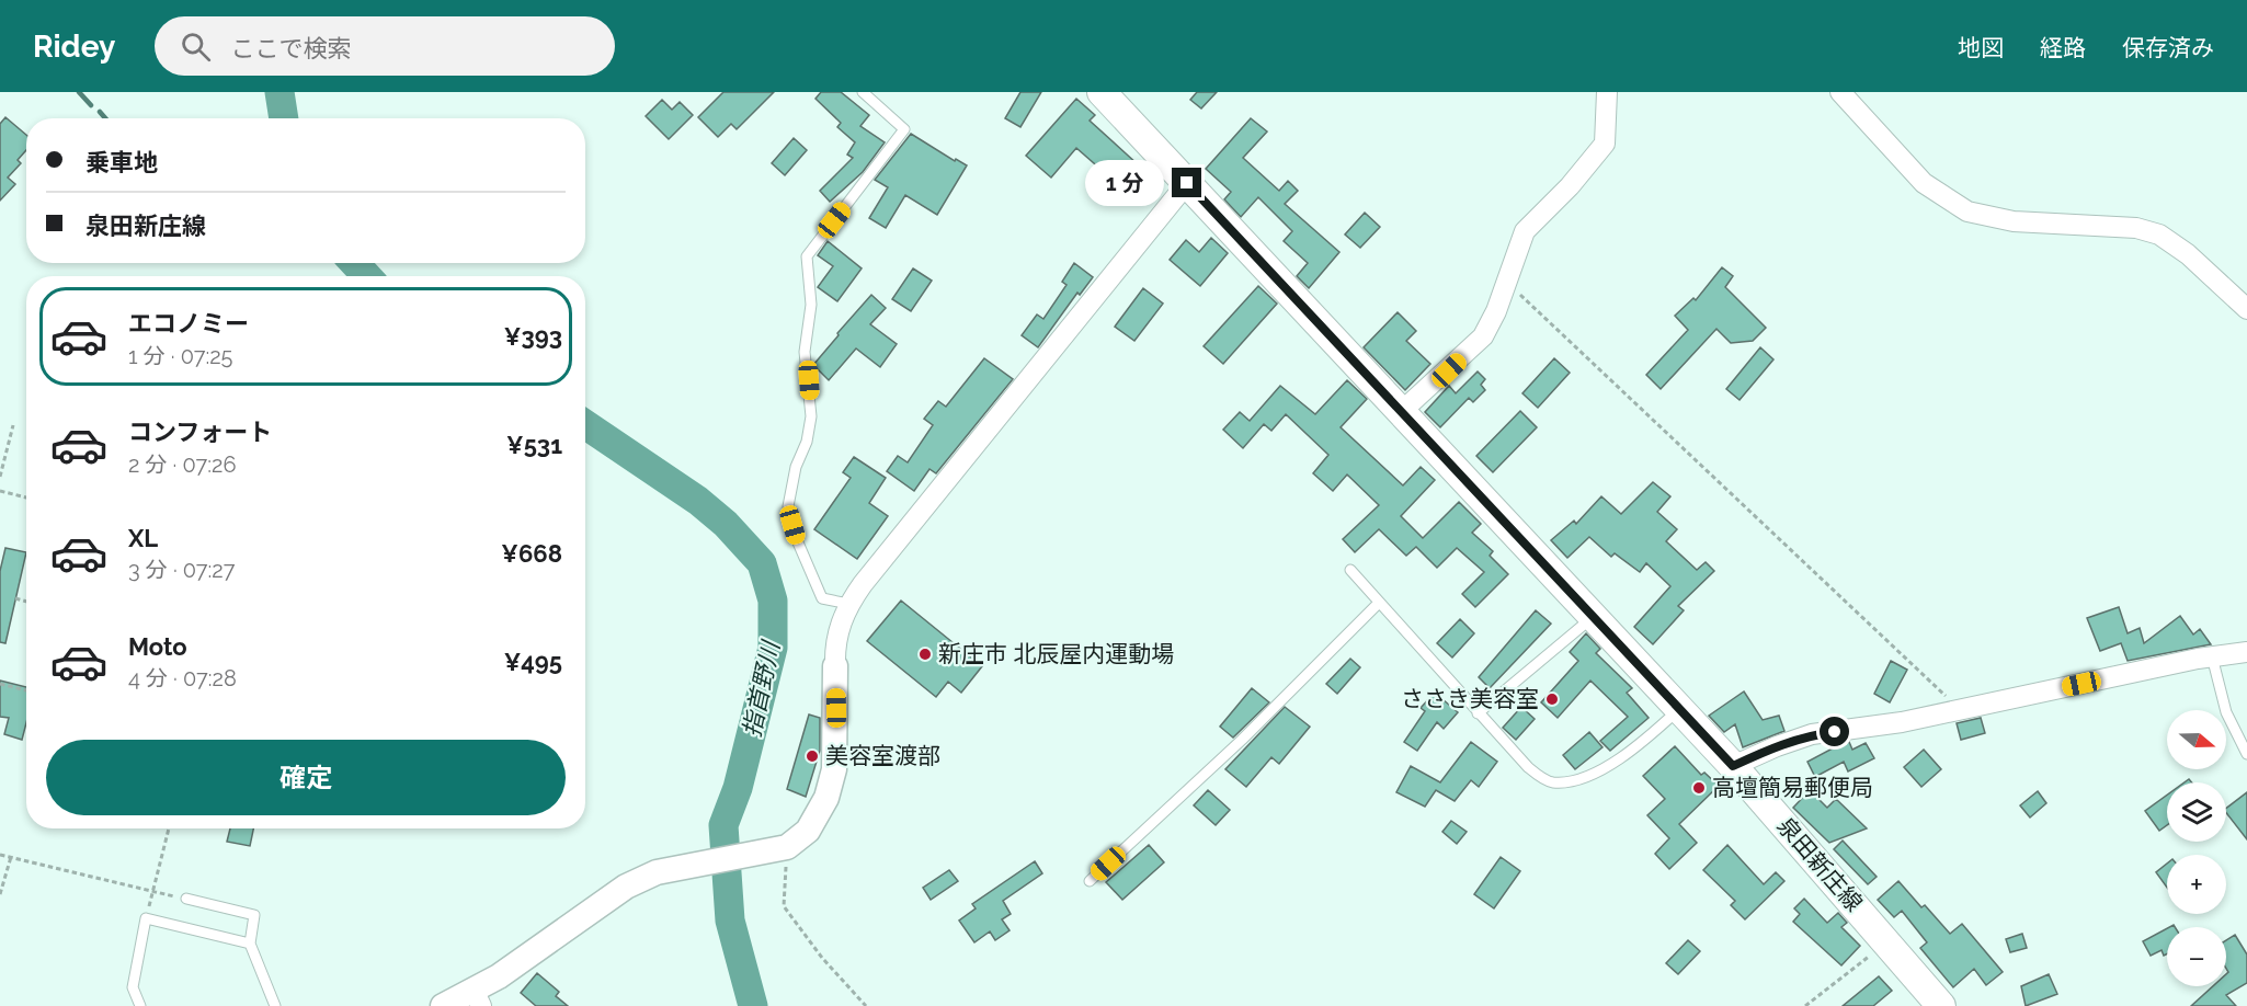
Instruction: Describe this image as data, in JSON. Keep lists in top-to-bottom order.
{
  "streets": {
    "main road": ["泉田新庄線"]
  },
  "water": ["指首野川"],
  "places": [
    "新庄市 北辰屋内運動場",
    "ささき美容室",
    "美容室渡部",
    "高壇簡易郵便局"
  ],
  "north": "right",
  "page": {
    "header": "Ridey",
    "search": "ここで検索",
    "nav": ["地図", "経路", "保存済み"],
    "banner": ["乗車地", "泉田新庄線"],
    "bubble": "1 分",
    "list": [
      {
        "name": "エコノミー",
        "note": "1 分 · 07:25",
        "value": "¥393"
      },
      {
        "name": "コンフォート",
        "note": "2 分 · 07:26",
        "value": "¥531"
      },
      {
        "name": "XL",
        "note": "3 分 · 07:27",
        "value": "¥668"
      },
      {
        "name": "Moto",
        "note": "4 分 · 07:28",
        "value": "¥495"
      }
    ],
    "map_buttons": ["+", "−"],
    "buttons": "確定"
  }
}
